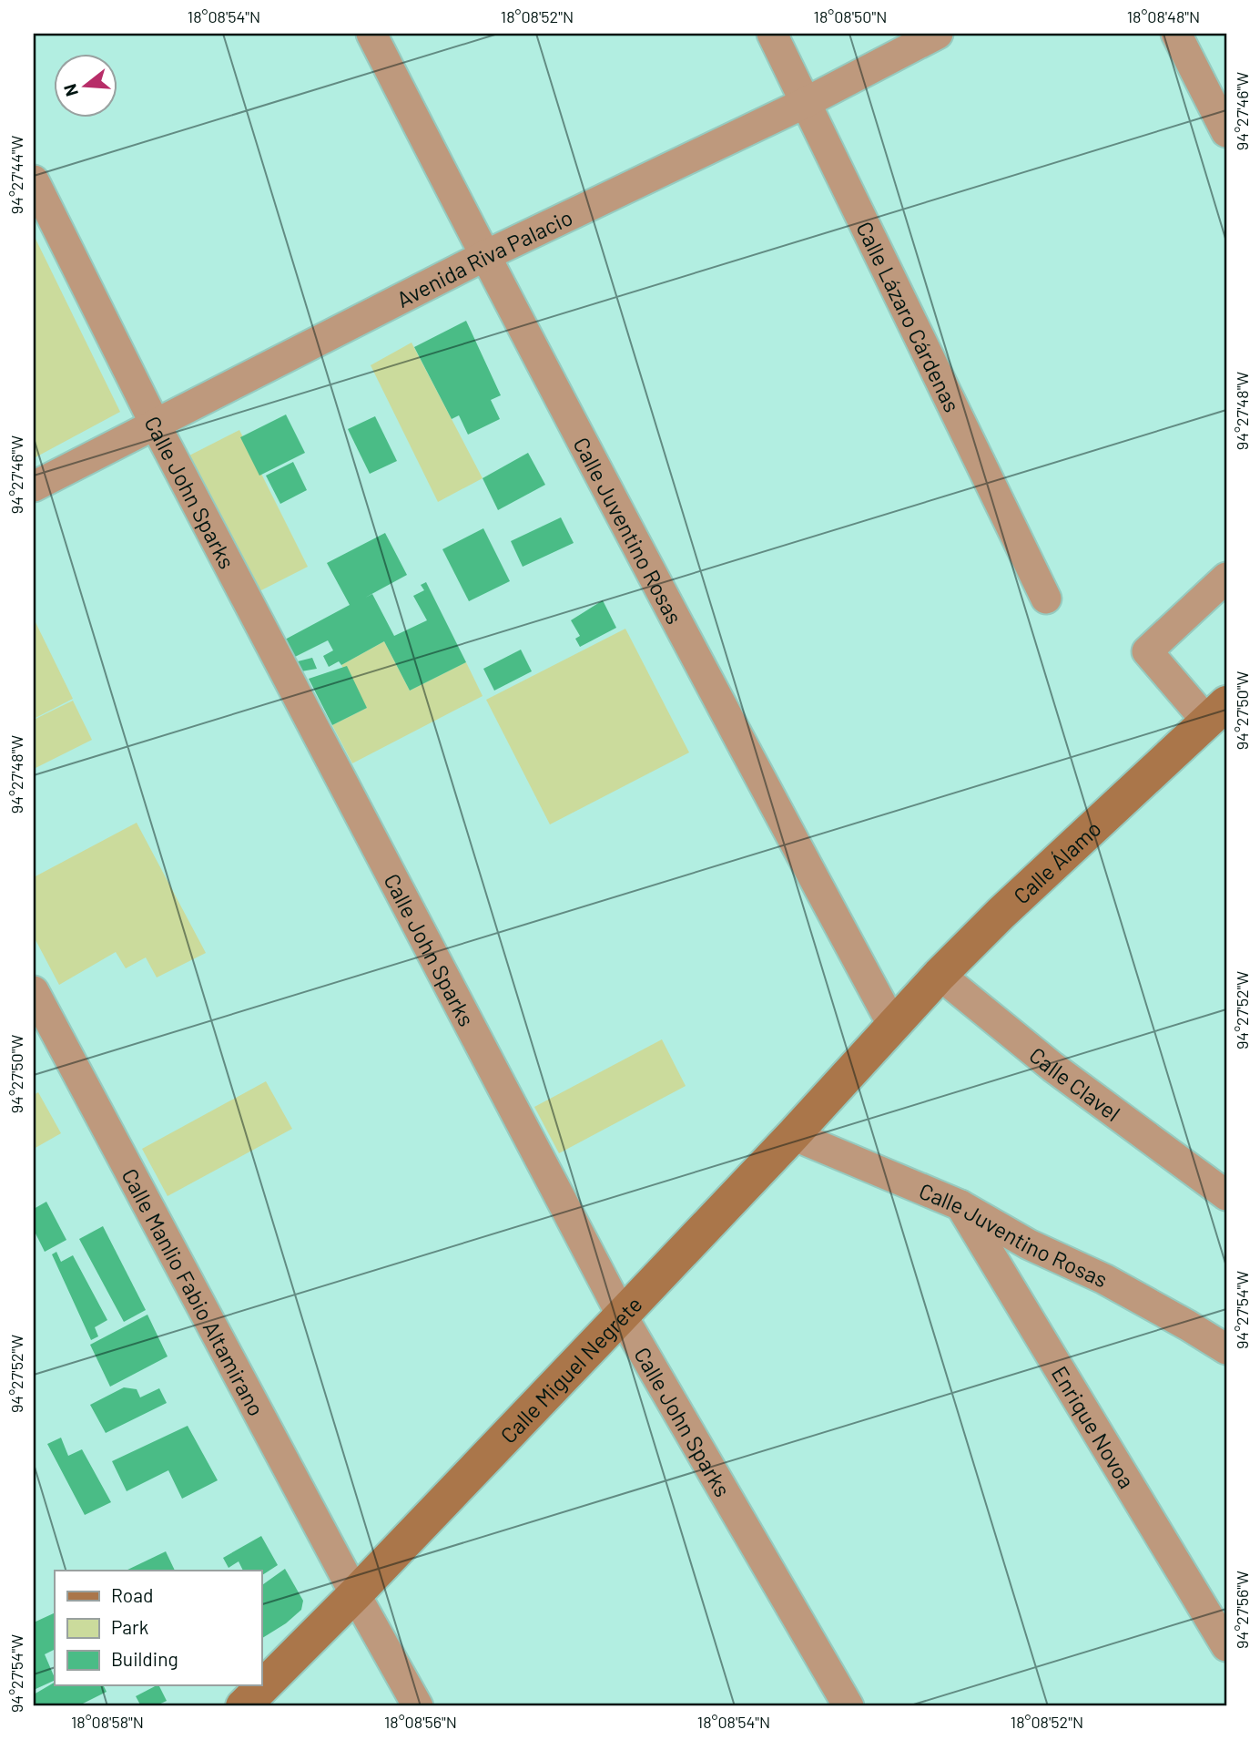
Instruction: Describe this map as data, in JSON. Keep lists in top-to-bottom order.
{
  "streets": {
    "main road": ["Calle Álamo", "Calle Miguel Negrete"],
    "street": [
      "Avenida Riva Palacio",
      "Calle Lázaro Cárdenas",
      "Calle John Sparks",
      "Calle Juventino Rosas",
      "Calle Clavel",
      "Calle Manlio Fabio Altamirano",
      "Enrique Novoa"
    ]
  },
  "crossings": [
    ["Avenida Riva Palacio", "Calle Lázaro Cárdenas"],
    ["Avenida Riva Palacio", "Calle John Sparks"],
    ["Avenida Riva Palacio", "Calle Juventino Rosas"],
    ["Calle John Sparks", "Calle Miguel Negrete"],
    ["Calle Juventino Rosas", "Calle Álamo"],
    ["Calle Juventino Rosas", "Calle Miguel Negrete"],
    ["Calle Juventino Rosas", "Enrique Novoa"],
    ["Calle Álamo", "Calle Clavel"],
    ["Calle Álamo", "Calle Miguel Negrete"],
    ["Calle Manlio Fabio Altamirano", "Calle Miguel Negrete"]
  ],
  "legend": ["Road", "Park", "Building"],
  "north": "left",
  "coordinates": [
    "18°08'54\"N",
    "18°08'52\"N",
    "18°08'50\"N",
    "18°08'48\"N",
    "94°27'46\"W",
    "94°27'44\"W",
    "94°27'48\"W",
    "94°27'50\"W",
    "94°27'52\"W",
    "94°27'54\"W",
    "94°27'56\"W",
    "18°08'58\"N",
    "18°08'56\"N"
  ]
}
